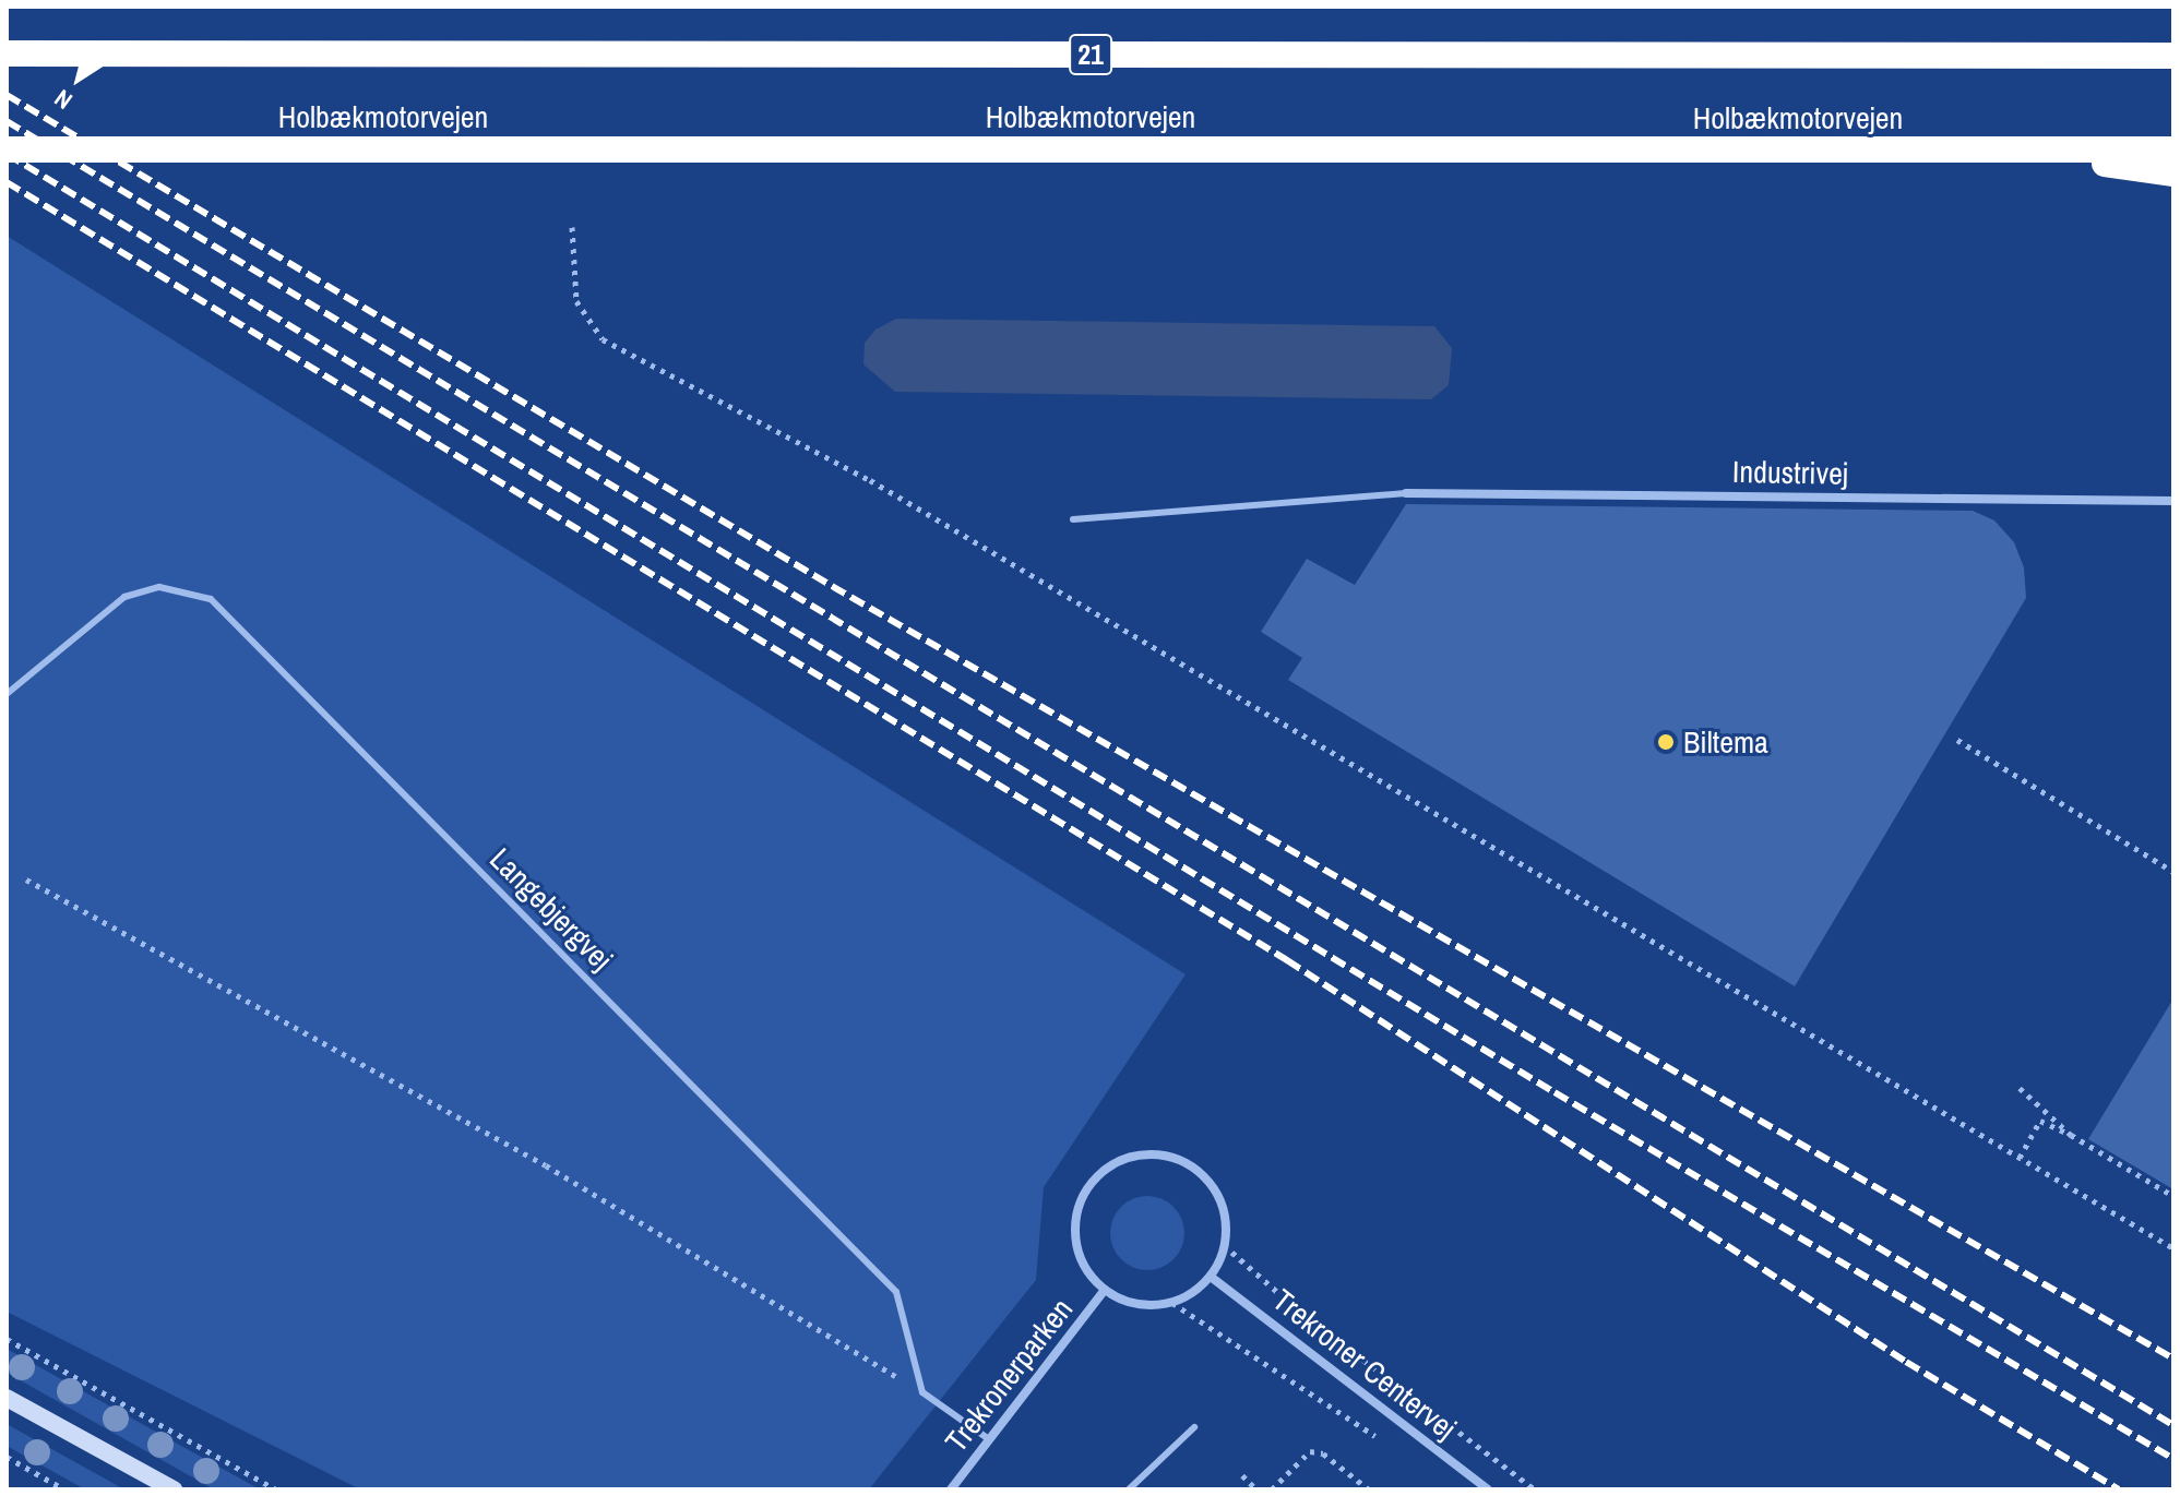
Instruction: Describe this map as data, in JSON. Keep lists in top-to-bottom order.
{
  "streets": {
    "highway": ["21", "Holbækmotorvejen"],
    "street": ["Industrivej", "Trekroner Centervej", "Trekronerparken"],
    "lane": ["Langebjergvej"]
  },
  "crossings": [
    ["Trekroner Centervej", "Trekronerparken"]
  ],
  "places": ["Biltema"],
  "north": "bottom left"
}
